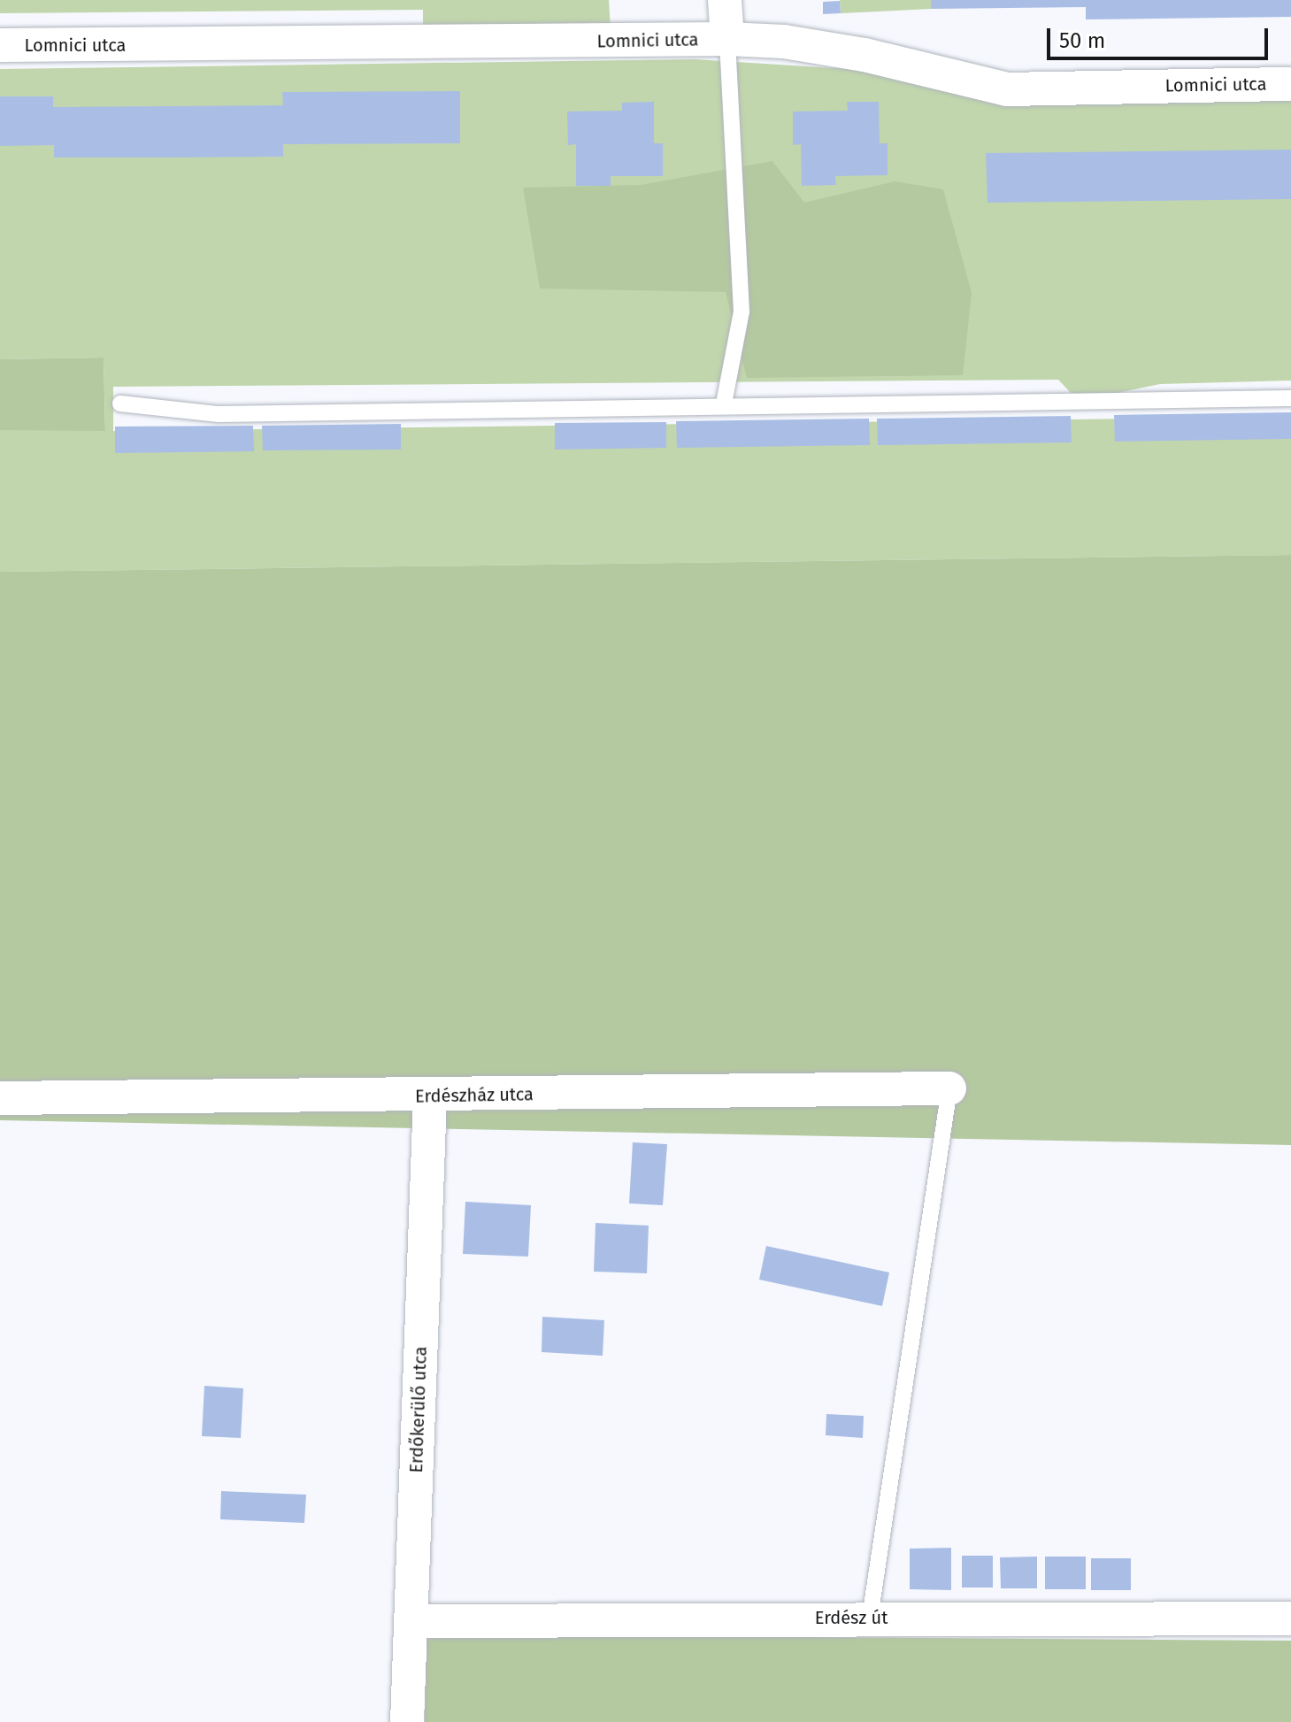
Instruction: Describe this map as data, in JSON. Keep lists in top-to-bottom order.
{
  "streets": {
    "street": [
      "Lomnici utca",
      "Erdészház utca",
      "Erdőkerülő utca",
      "Erdész út"
    ]
  },
  "crossings": [
    ["Erdészház utca", "Erdőkerülő utca"],
    ["Erdőkerülő utca", "Erdész út"]
  ],
  "scale_bar": "50 m"
}
